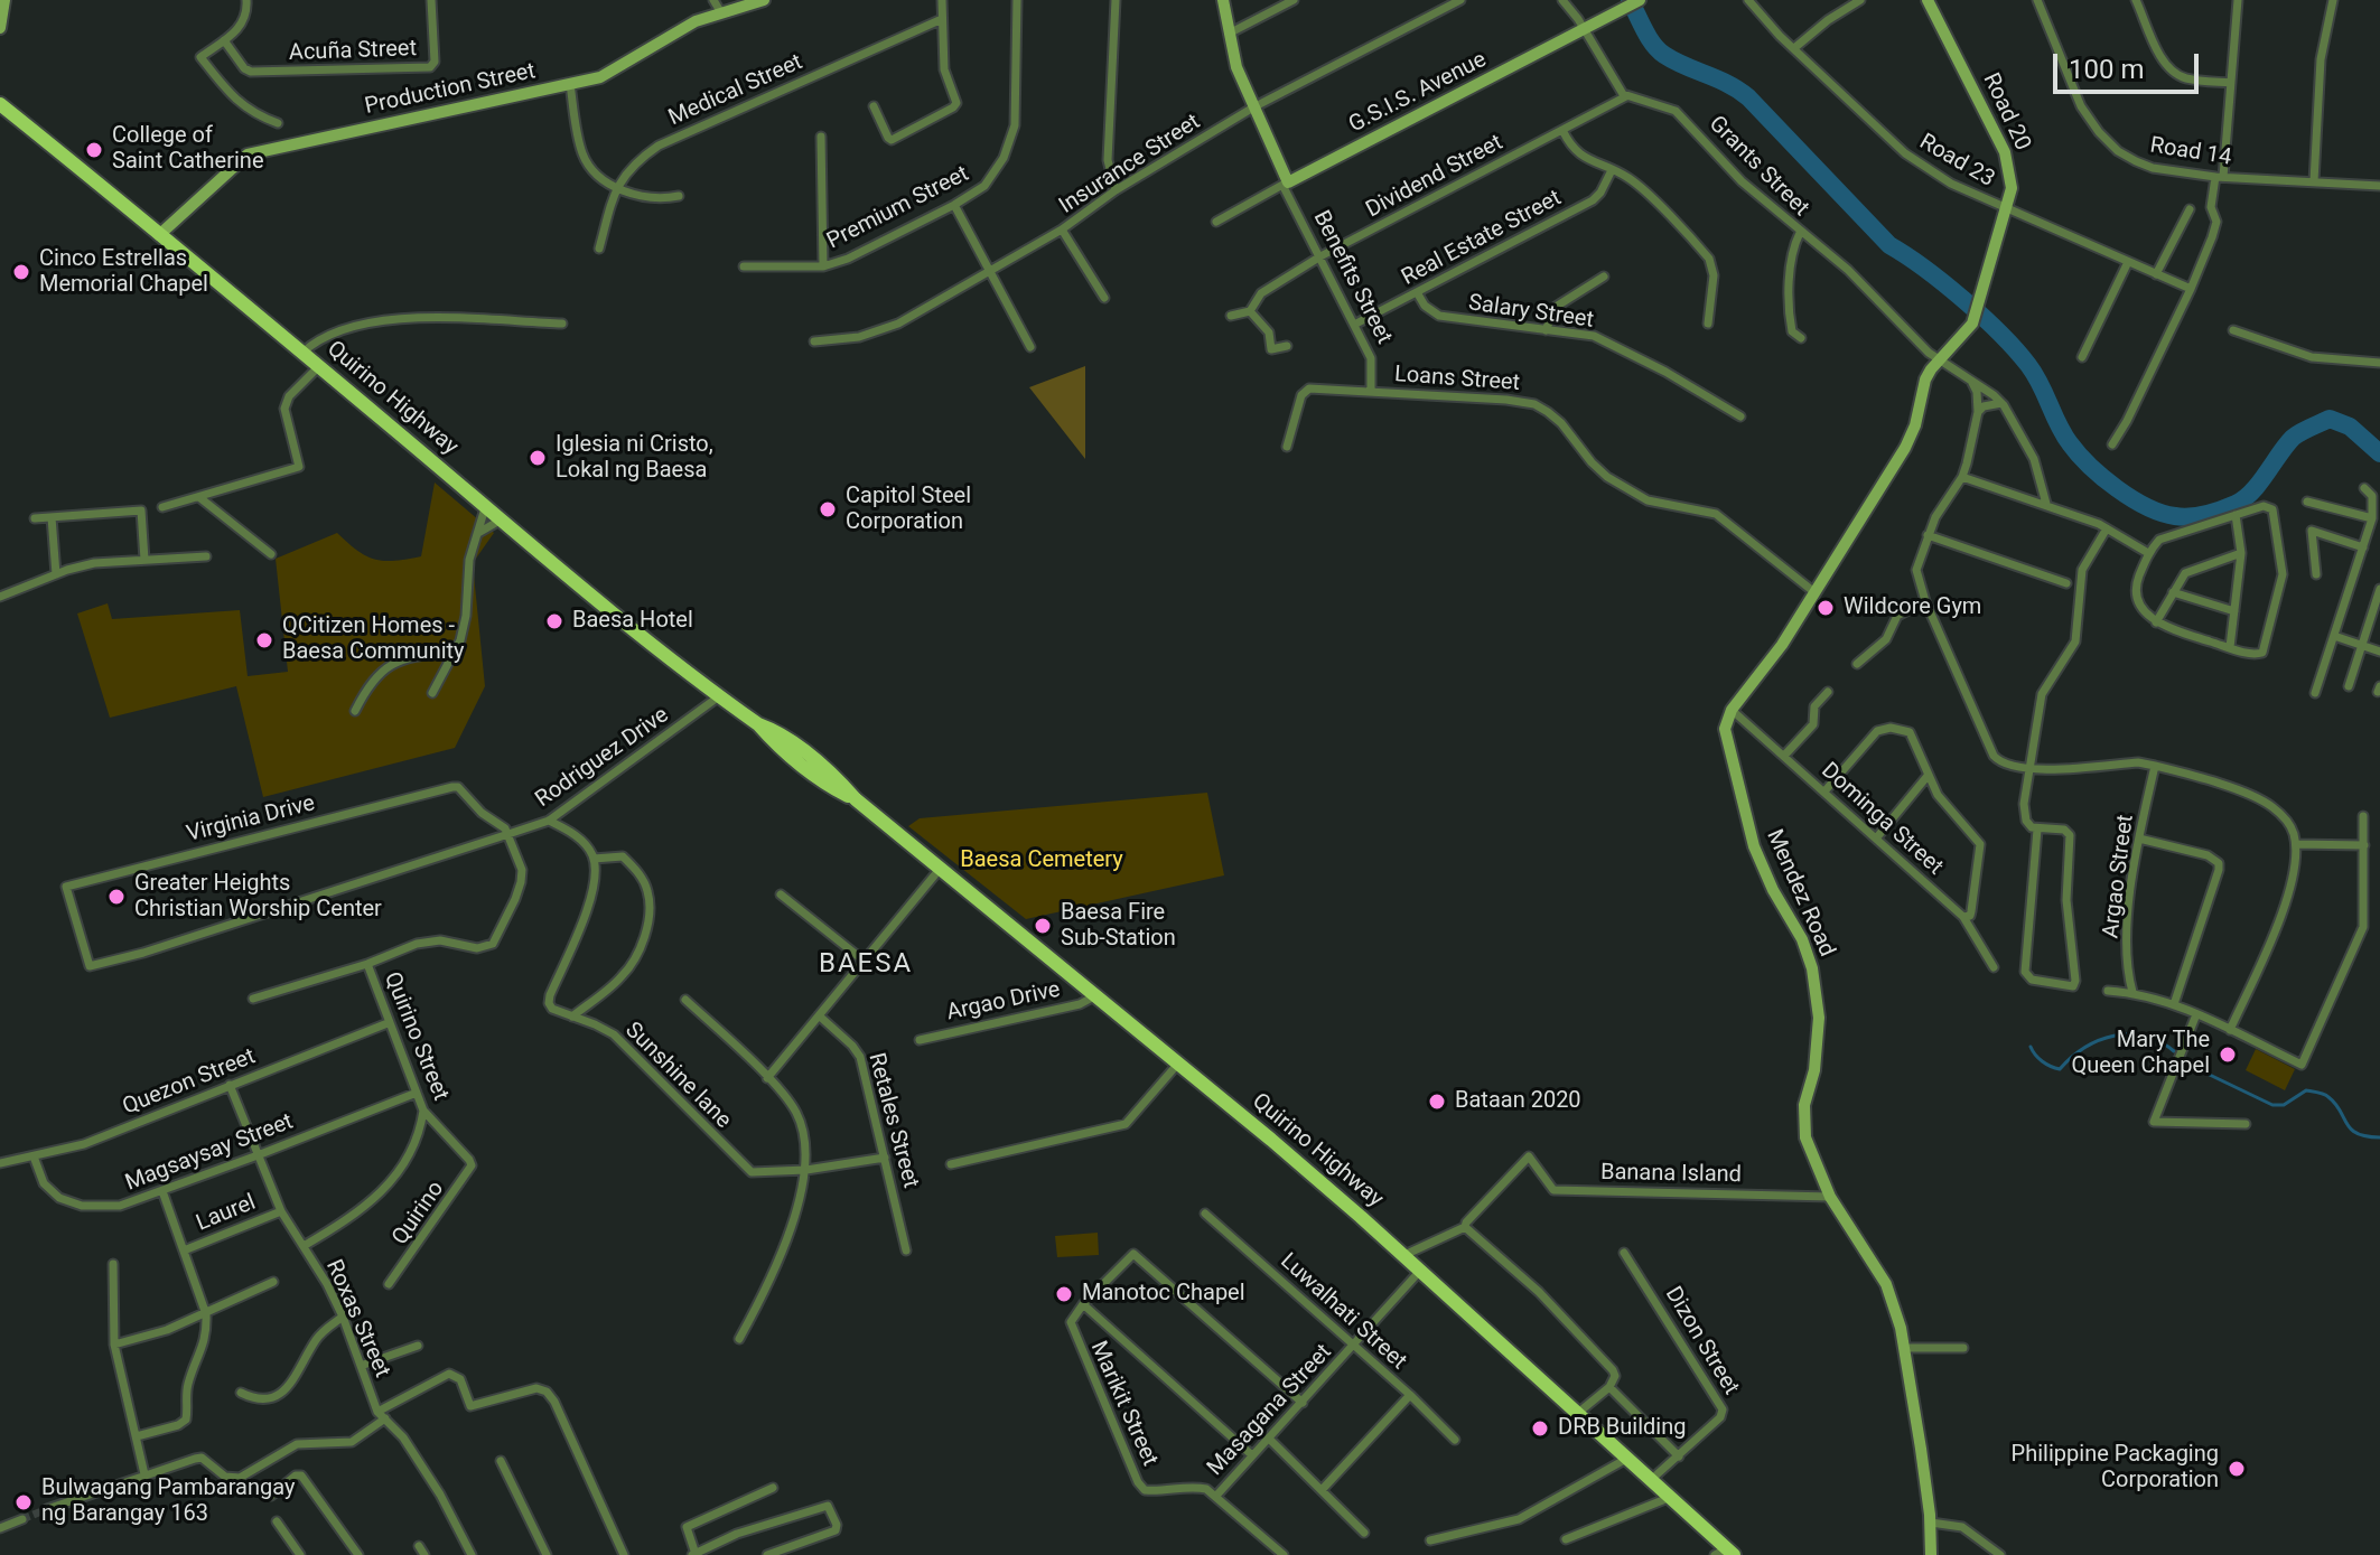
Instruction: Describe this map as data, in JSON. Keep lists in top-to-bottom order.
{
  "streets": {
    "main road": ["Quirino Highway"],
    "street": [
      "Acuña Street",
      "Production Street",
      "Medical Street",
      "G.S.I.S. Avenue",
      "Road 20",
      "Road 14",
      "Road 23",
      "Insurance Street",
      "Grants Street",
      "Dividend Street",
      "Premium Street",
      "Real Estate Street",
      "Benefits Street",
      "Salary Street",
      "Loans Street",
      "Rodriguez Drive",
      "Virginia Drive",
      "Dominga Street",
      "Argao Street",
      "Mendez Road",
      "Argao Drive",
      "Quirino Street",
      "Sunshine lane",
      "Quezon Street",
      "Retales Street",
      "Magsaysay Street",
      "Banana Island",
      "Laurel",
      "Quirino",
      "Luwalhati Street",
      "Roxas Street",
      "Dizon Street",
      "Marikit Street",
      "Masagana Street"
    ]
  },
  "crossings": [
    ["Production Street", "Quirino Highway"],
    ["G.S.I.S. Avenue", "Benefits Street"],
    ["Road 20", "Road 23"],
    ["Road 20", "Grants Street"],
    ["Insurance Street", "Benefits Street"],
    ["Grants Street", "Dividend Street"],
    ["Dividend Street", "Benefits Street"],
    ["Real Estate Street", "Benefits Street"],
    ["Real Estate Street", "Salary Street"],
    ["Benefits Street", "Loans Street"],
    ["Quirino Highway", "Rodriguez Drive"],
    ["Quirino Highway", "Argao Drive"],
    ["Quirino Highway", "Dizon Street"],
    ["Quirino Highway", "Masagana Street"],
    ["Rodriguez Drive", "Virginia Drive"],
    ["Dominga Street", "Mendez Road"],
    ["Mendez Road", "Banana Island"],
    ["Quirino Street", "Quezon Street"],
    ["Quirino Street", "Magsaysay Street"],
    ["Quirino Street", "Quirino"],
    ["Sunshine lane", "Retales Street"],
    ["Quezon Street", "Magsaysay Street"],
    ["Quezon Street", "Roxas Street"],
    ["Magsaysay Street", "Roxas Street"],
    ["Laurel", "Roxas Street"],
    ["Luwalhati Street", "Masagana Street"],
    ["Marikit Street", "Masagana Street"]
  ],
  "districts": ["BAESA"],
  "parks": ["Baesa Cemetery"],
  "places": [
    "College of Saint Catherine",
    "Cinco Estrellas Memorial Chapel",
    "Iglesia ni Cristo, Lokal ng Baesa",
    "Capitol Steel Corporation",
    "Wildcore Gym",
    "Baesa Hotel",
    "QCitizen Homes - Baesa Community",
    "Greater Heights Christian Worship Center",
    "Baesa Fire Sub-Station",
    "Mary The Queen Chapel",
    "Bataan 2020",
    "Manotoc Chapel",
    "DRB Building",
    "Philippine Packaging Corporation",
    "Bulwagang Pambarangay ng Barangay 163"
  ],
  "scale_bar": "100 m"
}
